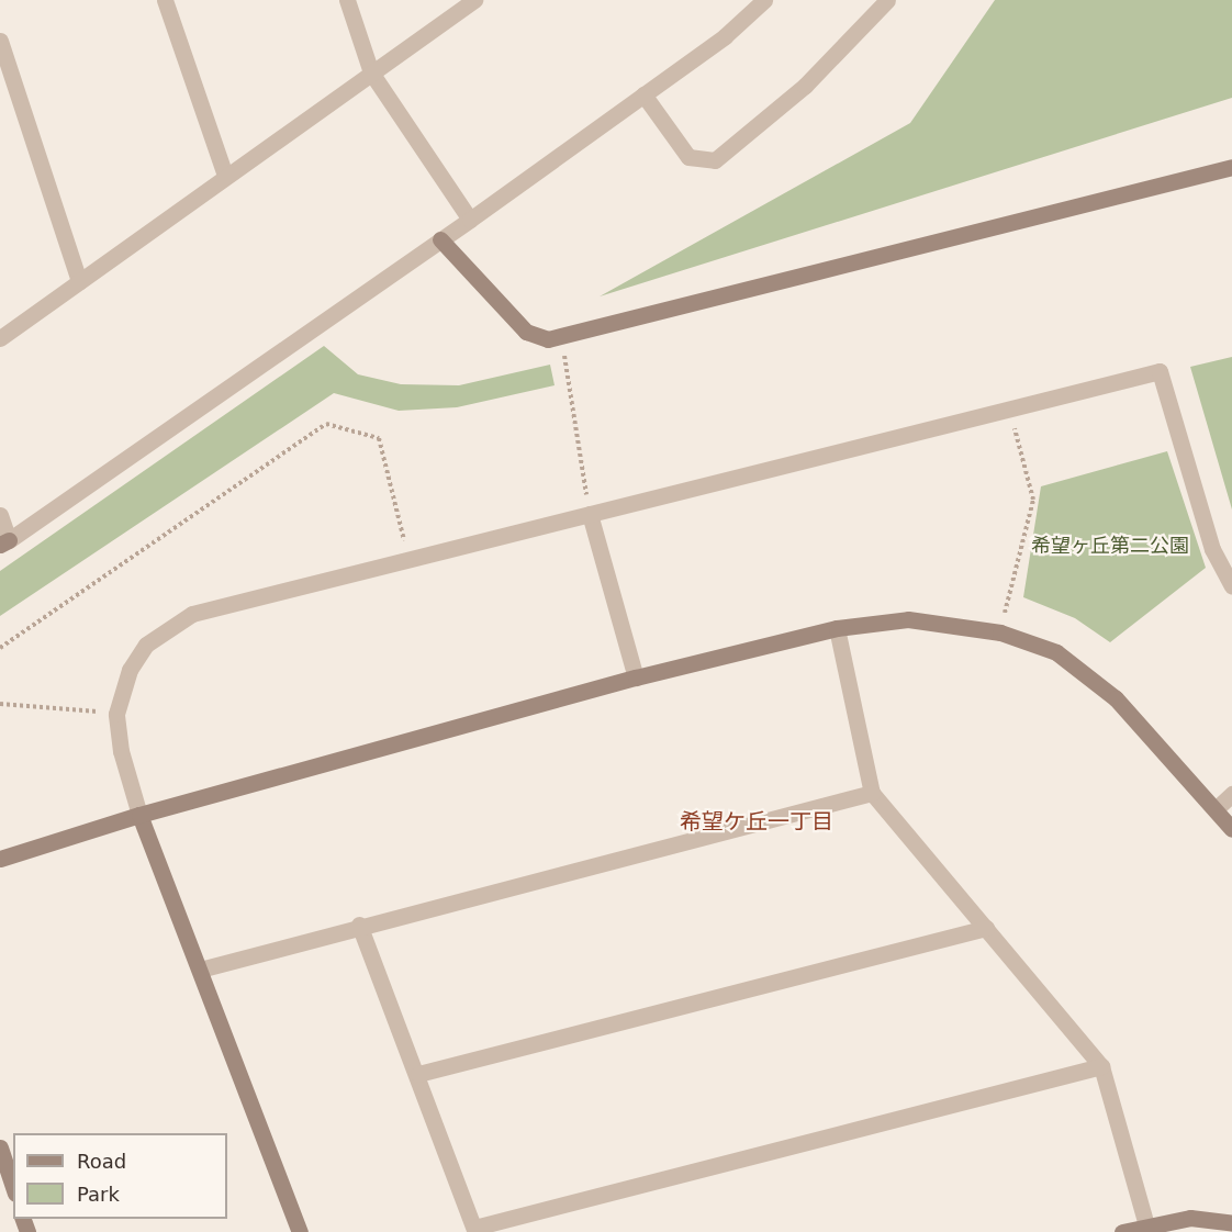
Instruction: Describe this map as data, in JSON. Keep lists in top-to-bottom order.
{
  "districts": ["希望ケ丘一丁目"],
  "parks": ["希望ヶ丘第二公園"],
  "legend": ["Road", "Park"]
}
